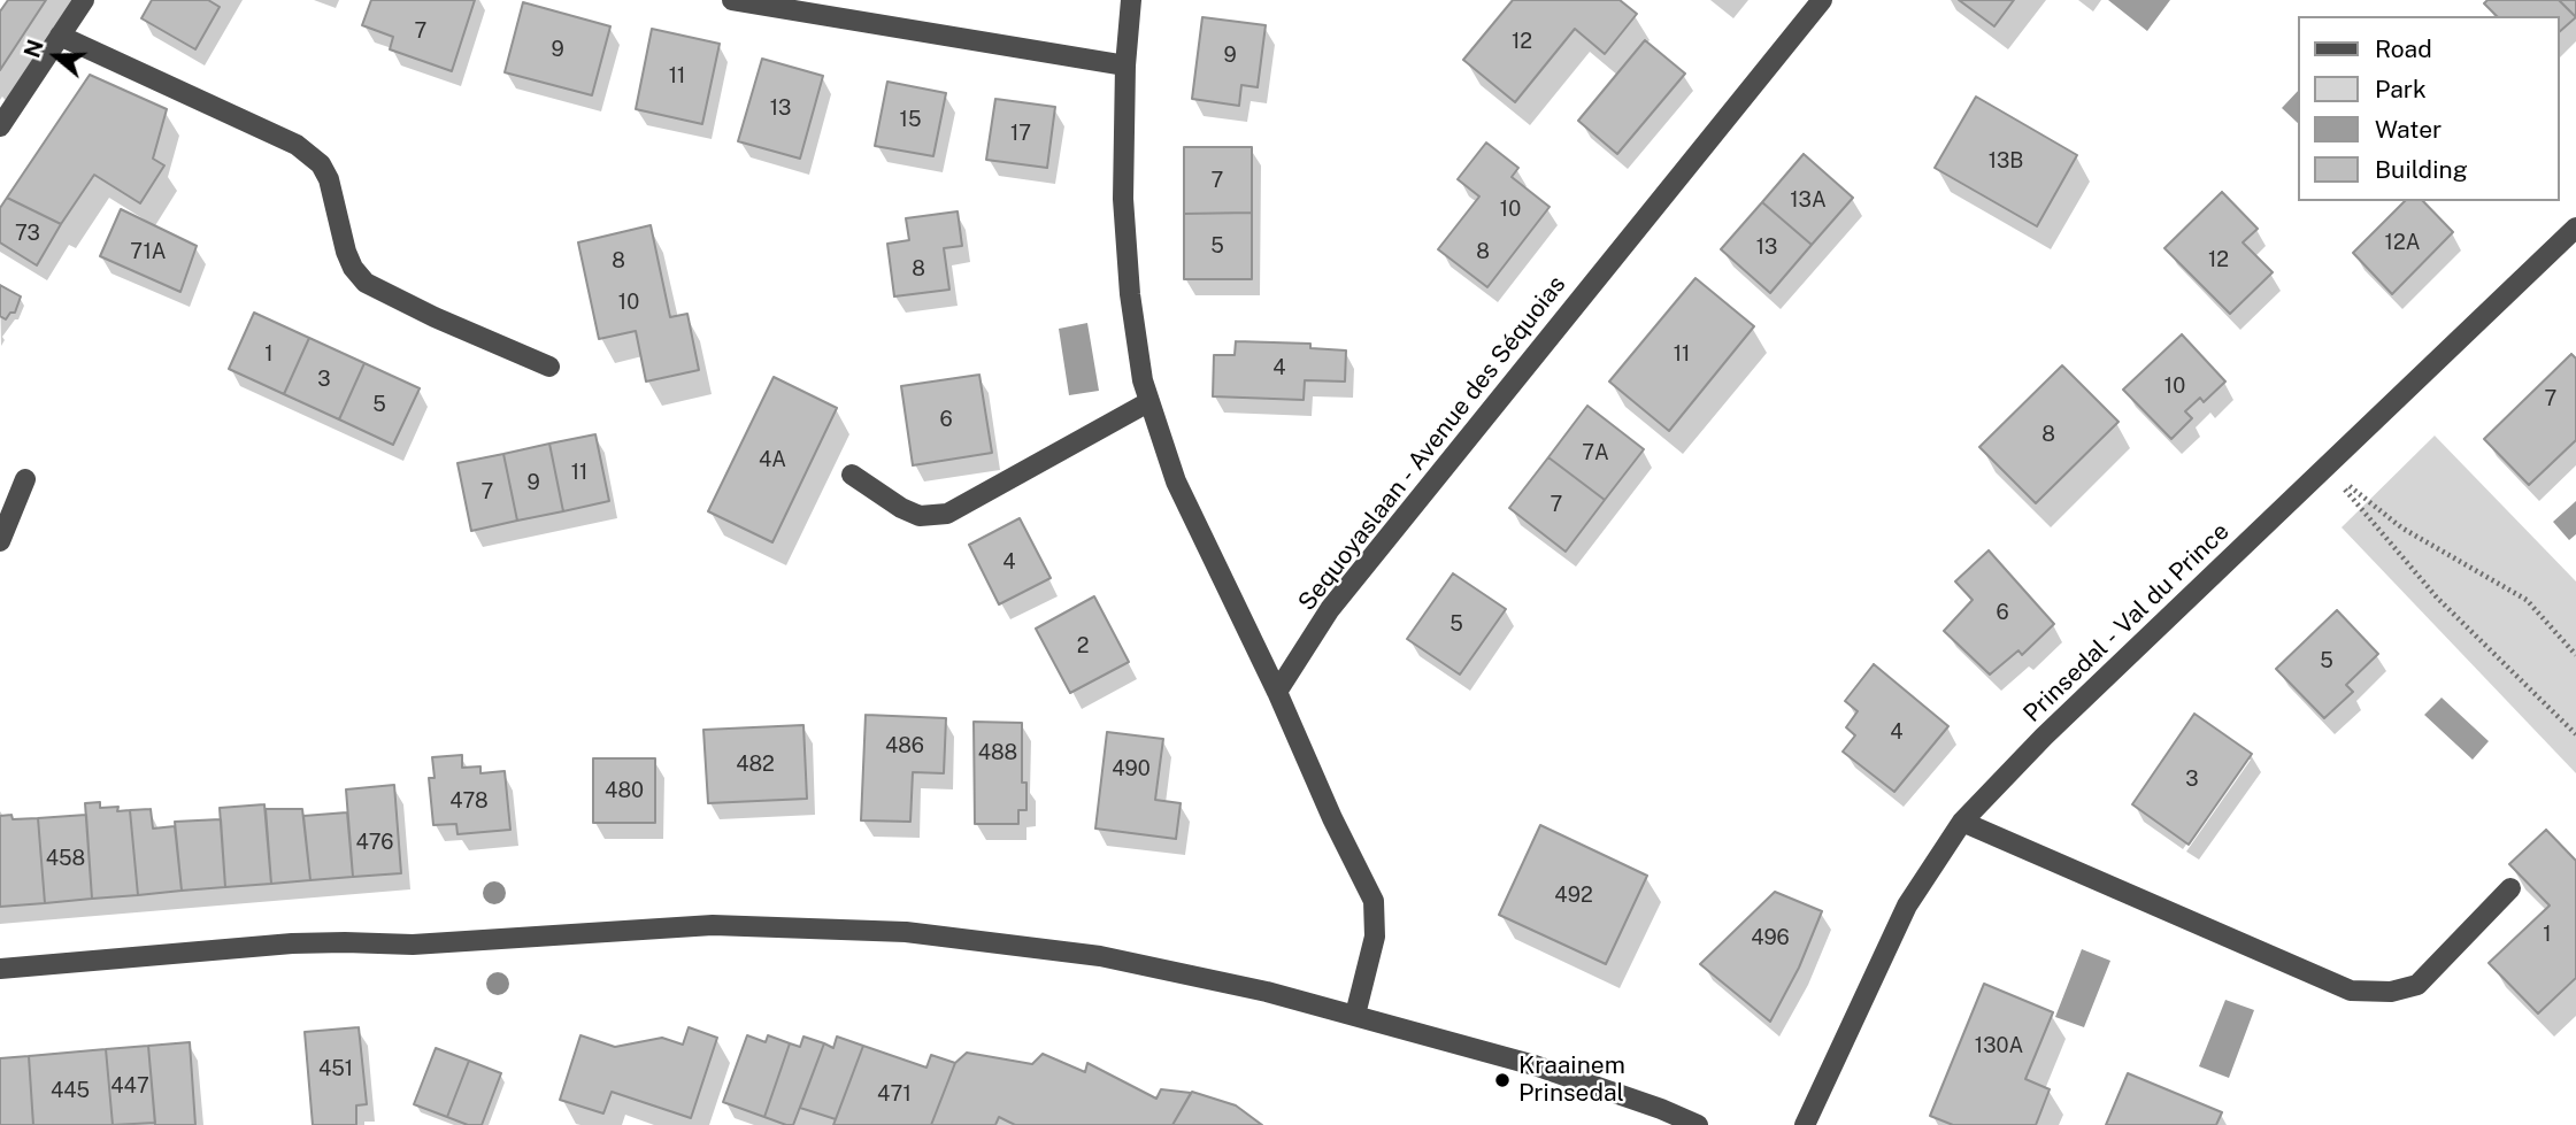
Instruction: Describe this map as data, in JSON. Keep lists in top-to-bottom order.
{
  "streets": {
    "street": ["Sequoyaslaan - Avenue des Séquoias", "Prinsedal - Val du Prince"]
  },
  "places": ["Kraainem Prinsedal"],
  "house_numbers": [
    "7",
    "12",
    "9",
    "9",
    "11",
    "13",
    "15",
    "17",
    "13B",
    "7",
    "13A",
    "10",
    "73",
    "12A",
    "5",
    "13",
    "71A",
    "8",
    "12",
    "8",
    "8",
    "10",
    "1",
    "11",
    "4",
    "3",
    "10",
    "7",
    "5",
    "6",
    "8",
    "7A",
    "4A",
    "11",
    "9",
    "7",
    "7",
    "4",
    "6",
    "5",
    "2",
    "5",
    "4",
    "486",
    "488",
    "482",
    "490",
    "3",
    "480",
    "478",
    "476",
    "458",
    "492",
    "1",
    "496",
    "130A",
    "451",
    "447",
    "445",
    "471"
  ],
  "legend": [
    "Road",
    "Park",
    "Water",
    "Building"
  ],
  "north": "left"
}
